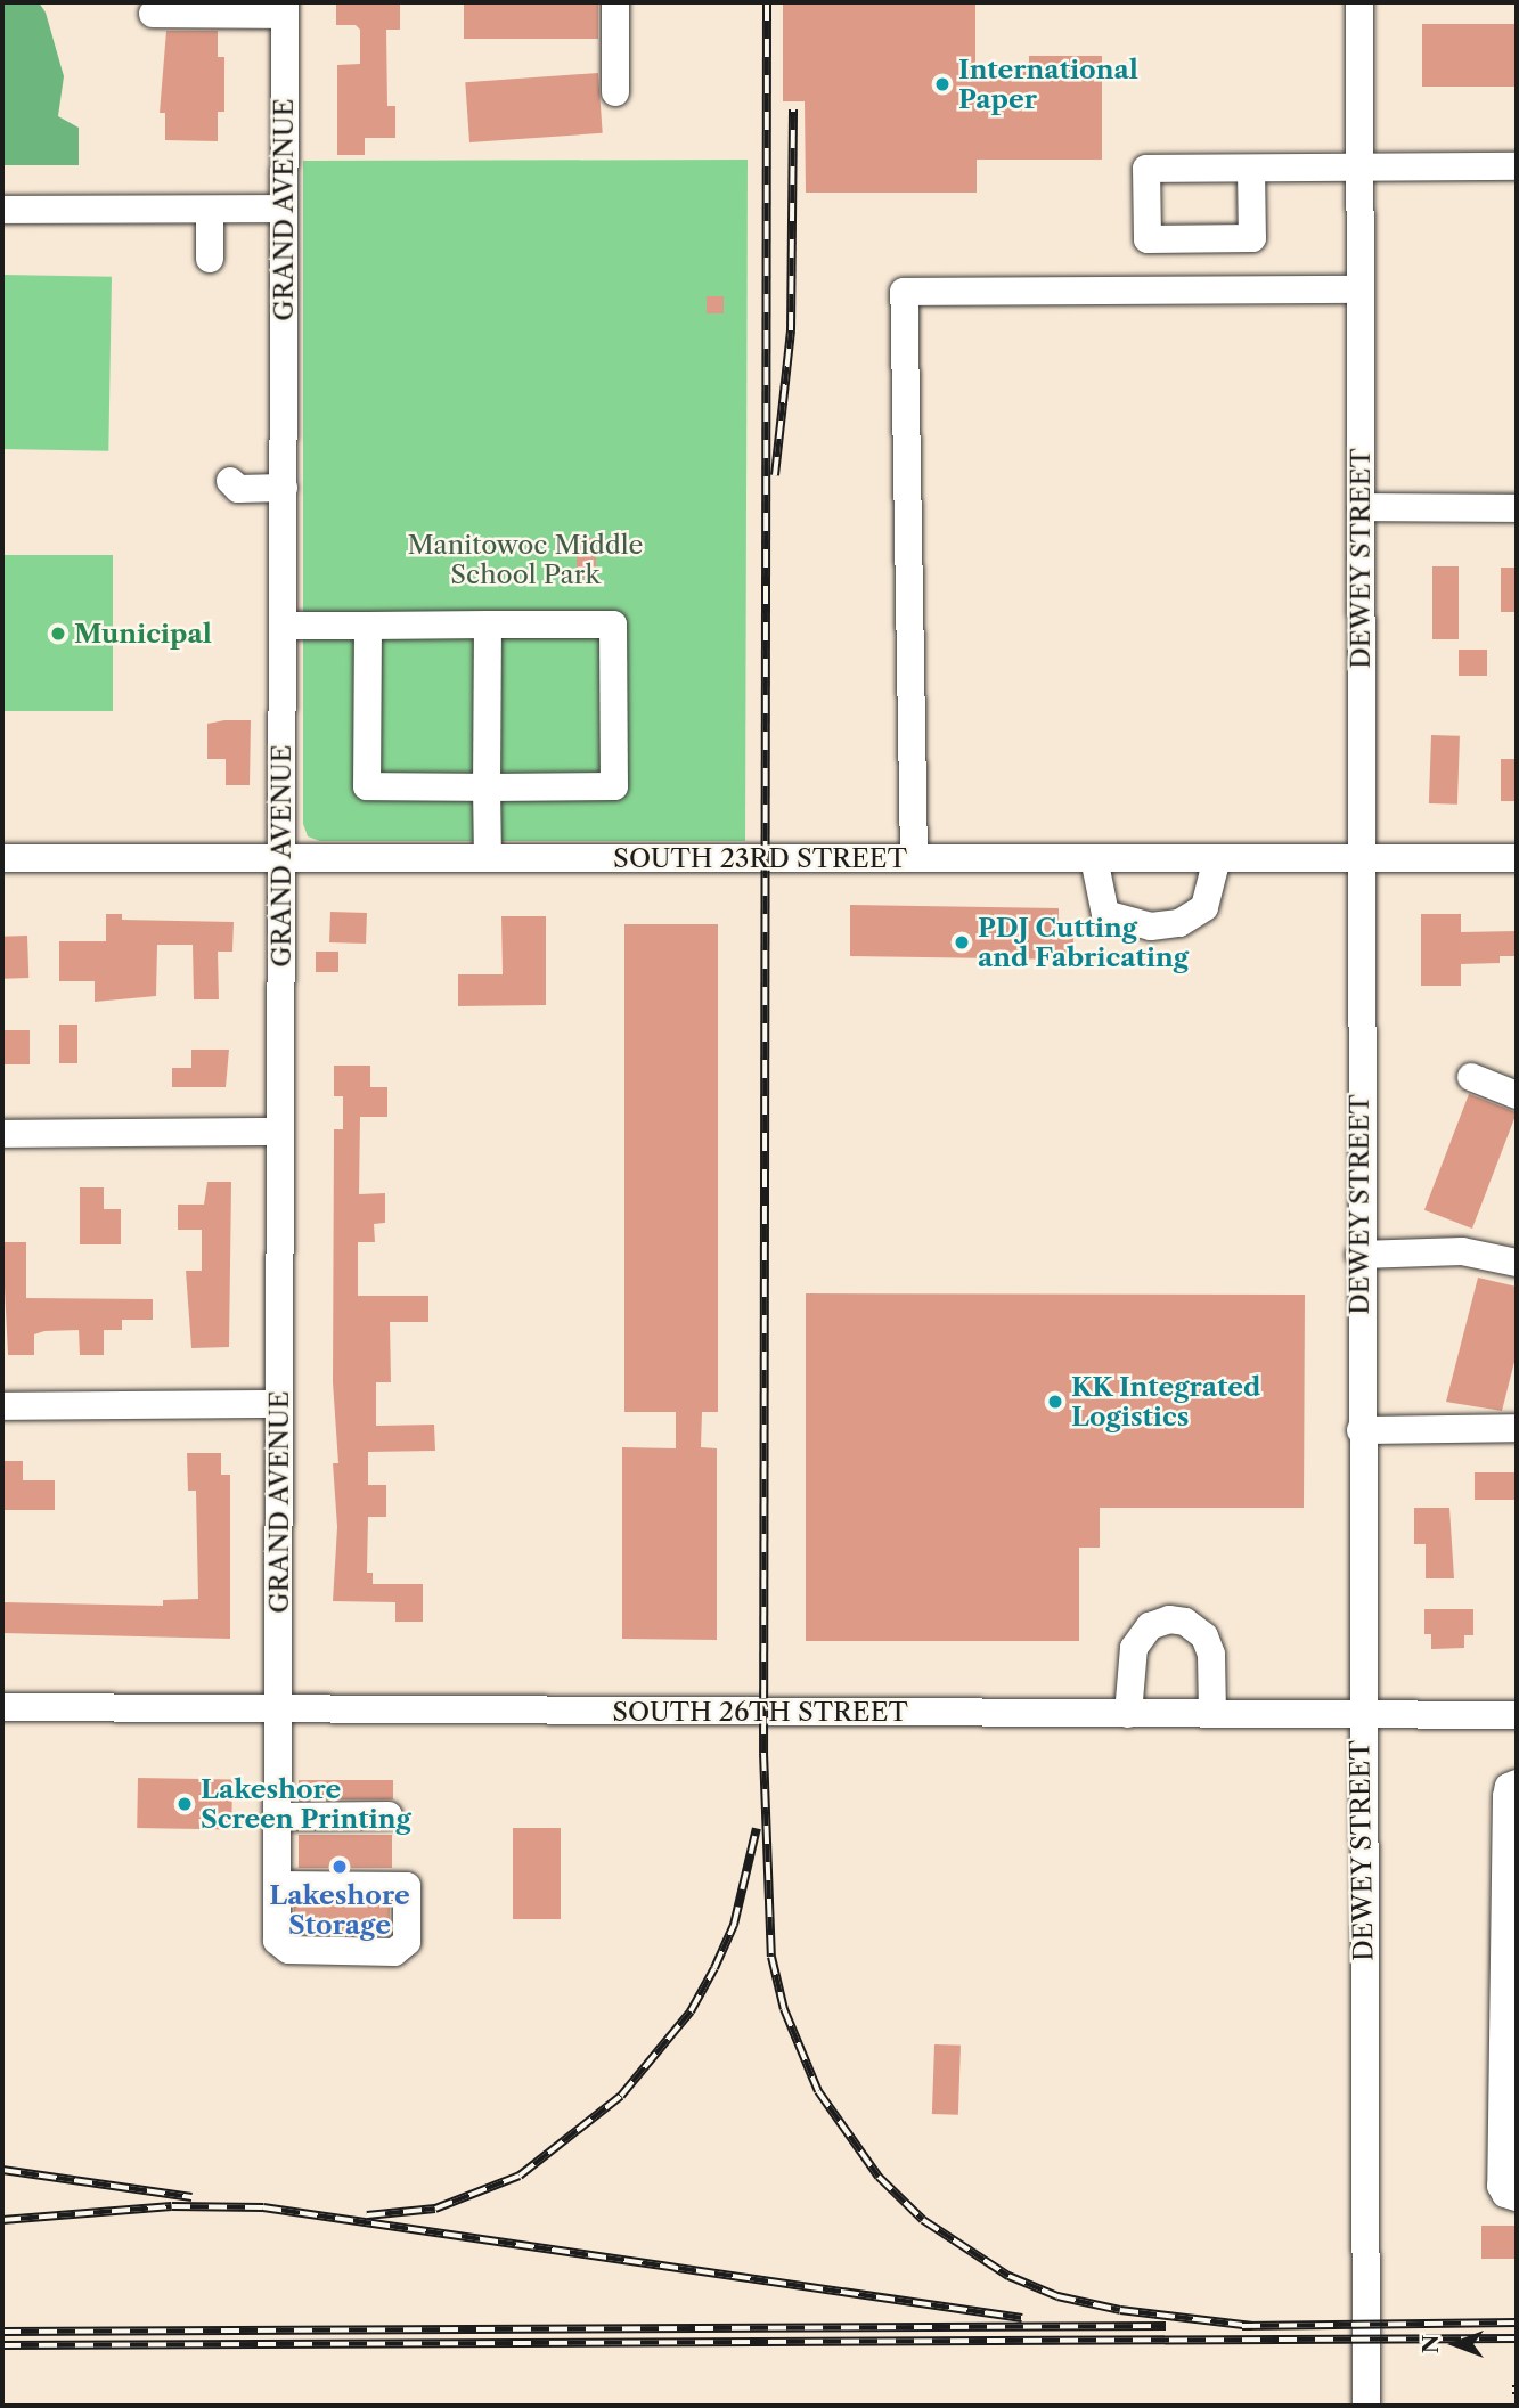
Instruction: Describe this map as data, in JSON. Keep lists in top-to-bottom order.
{
  "streets": {
    "street": [
      "GRAND AVENUE",
      "DEWEY STREET",
      "SOUTH 23RD STREET",
      "SOUTH 26TH STREET"
    ]
  },
  "crossings": [
    ["GRAND AVENUE", "SOUTH 23RD STREET"],
    ["GRAND AVENUE", "SOUTH 26TH STREET"],
    ["DEWEY STREET", "SOUTH 23RD STREET"],
    ["DEWEY STREET", "SOUTH 26TH STREET"]
  ],
  "parks": ["Manitowoc Middle School Park"],
  "places": [
    "International Paper",
    "Municipal",
    "PDJ Cutting and Fabricating",
    "KK Integrated Logistics",
    "Lakeshore Screen Printing",
    "Lakeshore Storage"
  ],
  "north": "left"
}
